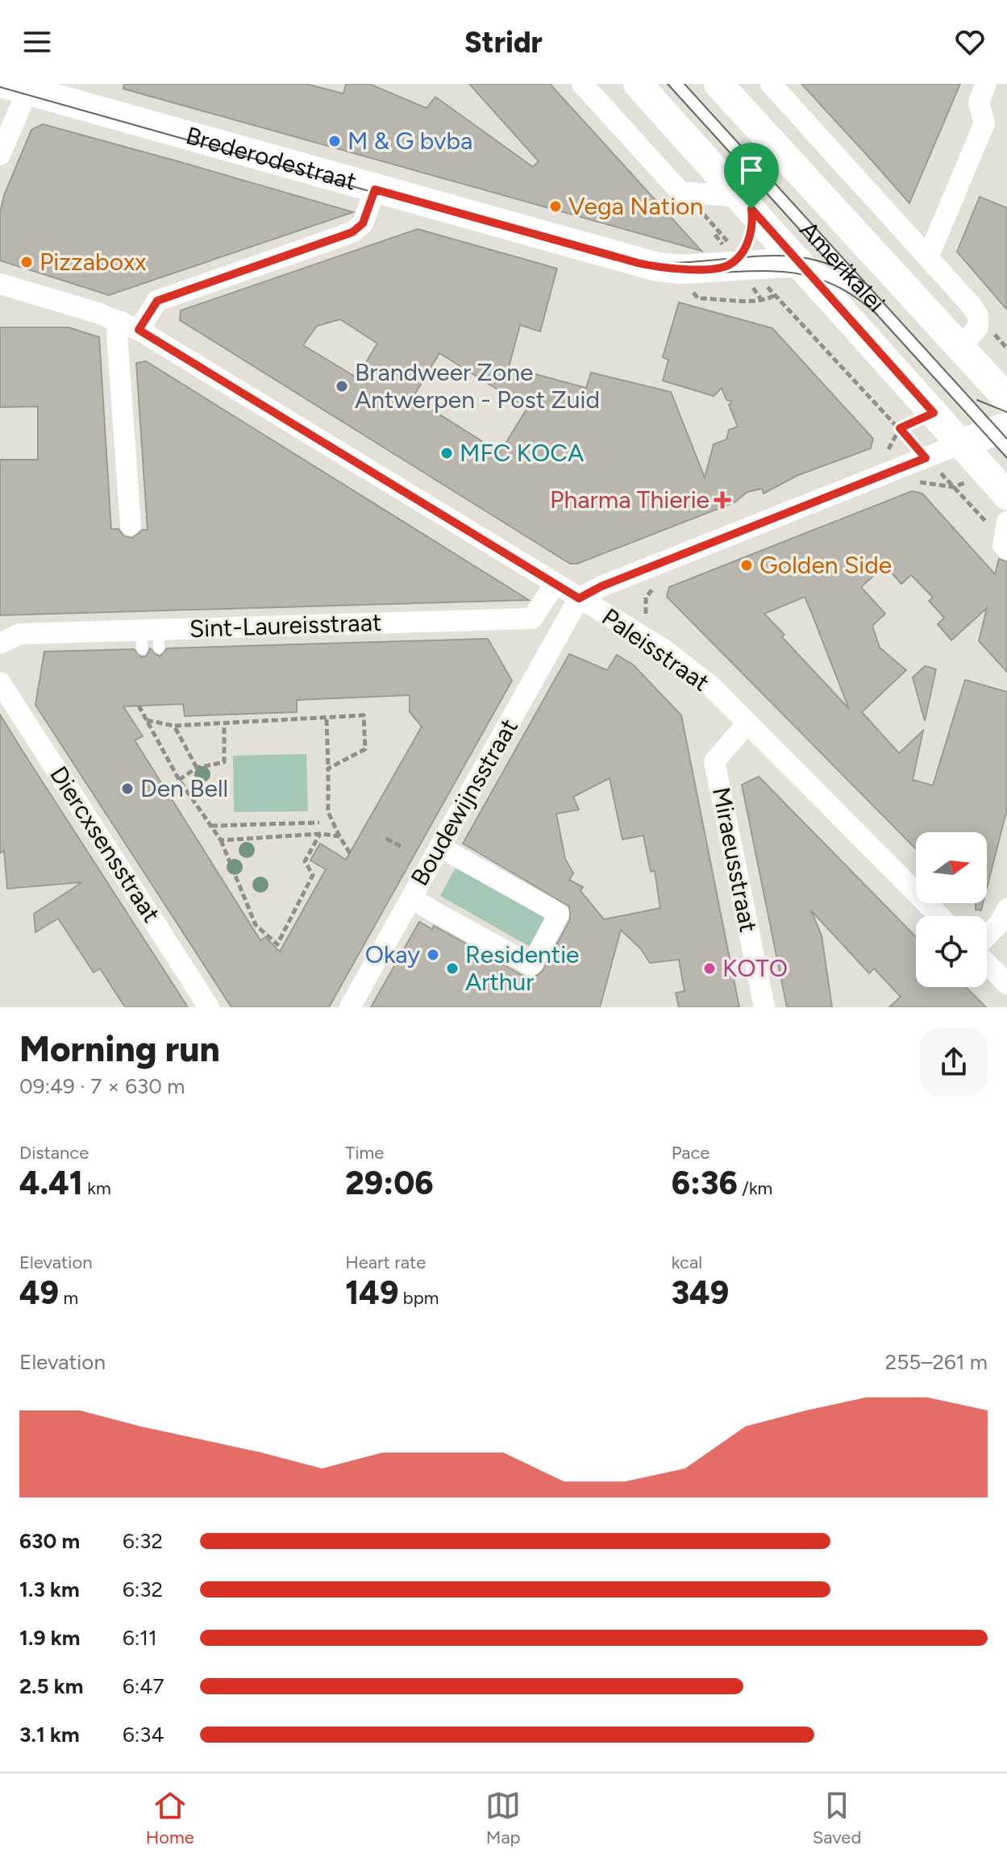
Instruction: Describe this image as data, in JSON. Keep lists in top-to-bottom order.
{
  "streets": {
    "main road": ["Brederodestraat", "Amerikalei"],
    "street": [
      "Sint-Laureisstraat",
      "Paleisstraat",
      "Boudewijnsstraat",
      "Diercxsensstraat",
      "Miraeusstraat"
    ]
  },
  "crossings": [
    ["Brederodestraat", "Amerikalei"],
    ["Sint-Laureisstraat", "Paleisstraat"],
    ["Paleisstraat", "Boudewijnsstraat"],
    ["Paleisstraat", "Miraeusstraat"]
  ],
  "places": {
    "other": [
      "M & G bvba",
      "Vega Nation",
      "Pizzaboxx",
      "Brandweer Zone Antwerpen - Post Zuid",
      "MFC KOCA",
      "Golden Side",
      "Den Bell",
      "Okay",
      "Residentie Arthur",
      "KOTO"
    ],
    "health": ["Pharma Thierie"]
  },
  "north": "right",
  "page": {
    "header": "Stridr",
    "heading": ["Morning run", "09:49 · 7 × 630 m"],
    "stats": [
      ["Distance", "4.41 km"],
      ["Time", "29:06"],
      ["Pace", "6:36 /km"],
      ["Elevation", "49 m"],
      ["Heart rate", "149 bpm"],
      ["kcal", "349"]
    ],
    "chart": ["Elevation", "255–261 m"],
    "list": [
      {
        "name": "630 m",
        "note": "6:32"
      },
      {
        "name": "1.3 km",
        "note": "6:32"
      },
      {
        "name": "1.9 km",
        "note": "6:11"
      },
      {
        "name": "2.5 km",
        "note": "6:47"
      },
      {
        "name": "3.1 km",
        "note": "6:34"
      }
    ],
    "tabs": ["Home", "Map", "Saved"]
  }
}
